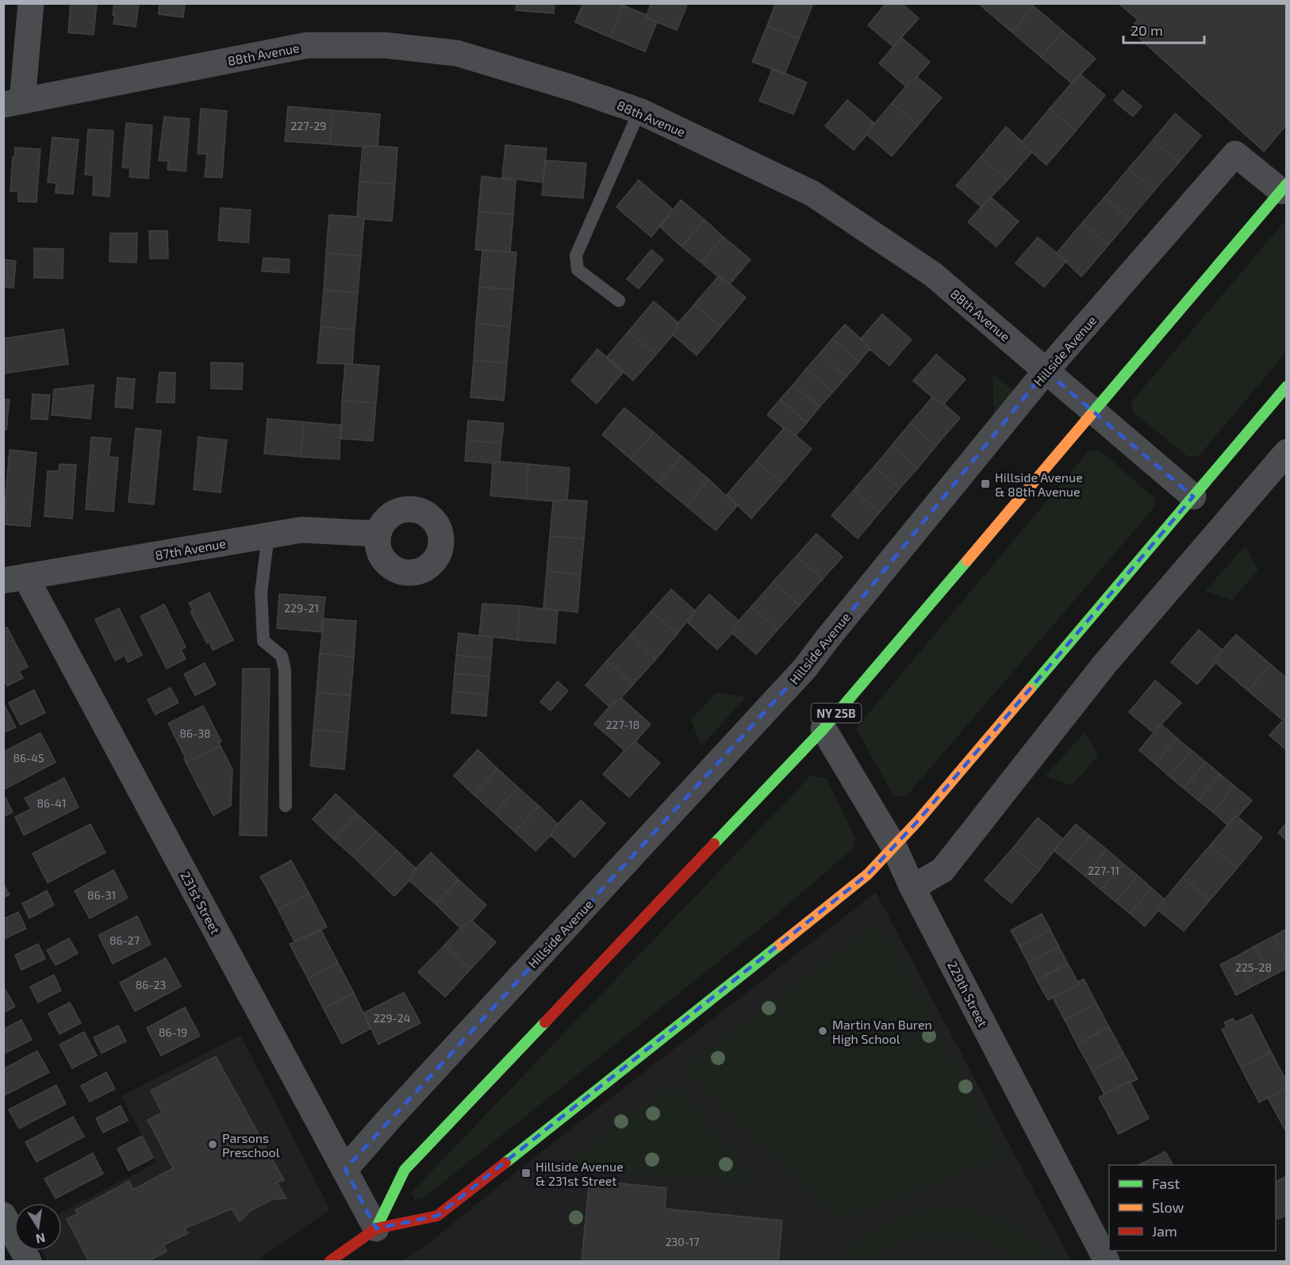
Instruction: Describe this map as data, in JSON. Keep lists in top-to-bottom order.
{
  "streets": {
    "main road": ["Hillside Avenue", "NY 25B"],
    "street": [
      "88th Avenue",
      "87th Avenue",
      "231st Street",
      "229th Street"
    ]
  },
  "crossings": [
    ["88th Avenue", "Hillside Avenue"],
    ["Hillside Avenue", "231st Street"],
    ["Hillside Avenue", "229th Street"],
    ["87th Avenue", "231st Street"]
  ],
  "places": {
    "transit": ["Hillside Avenue & 88th Avenue", "Hillside Avenue & 231st Street"],
    "other": ["Martin Van Buren High School", "Parsons Preschool"]
  },
  "house_numbers": [
    "227-29",
    "229-21",
    "227-18",
    "86-38",
    "86-45",
    "86-41",
    "227-11",
    "86-31",
    "86-27",
    "225-28",
    "86-23",
    "229-24",
    "86-19",
    "230-17"
  ],
  "legend": ["Fast", "Slow", "Jam"],
  "scale_bar": "20 m",
  "north": "bottom"
}
